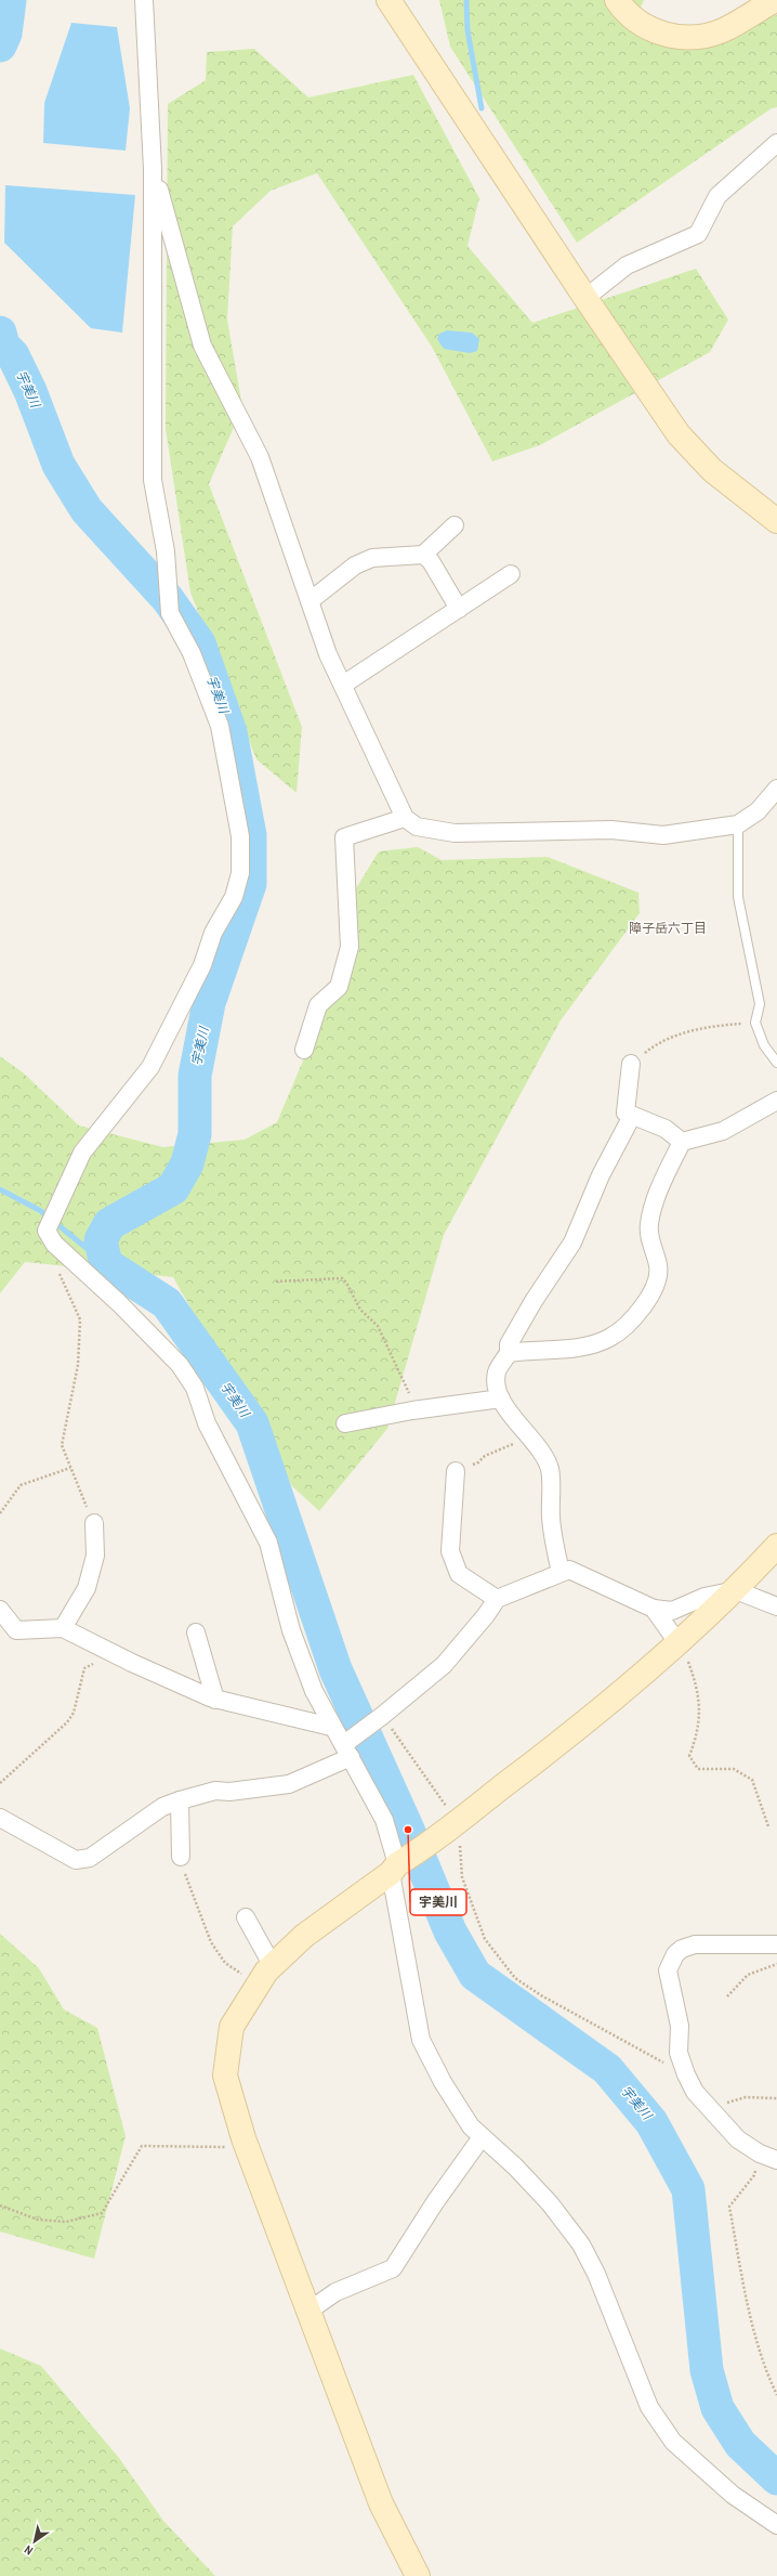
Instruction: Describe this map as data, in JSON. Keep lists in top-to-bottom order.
{
  "districts": ["障子岳六丁目"],
  "water": ["宇美川"],
  "places": ["宇美川"],
  "north": "bottom left"
}
